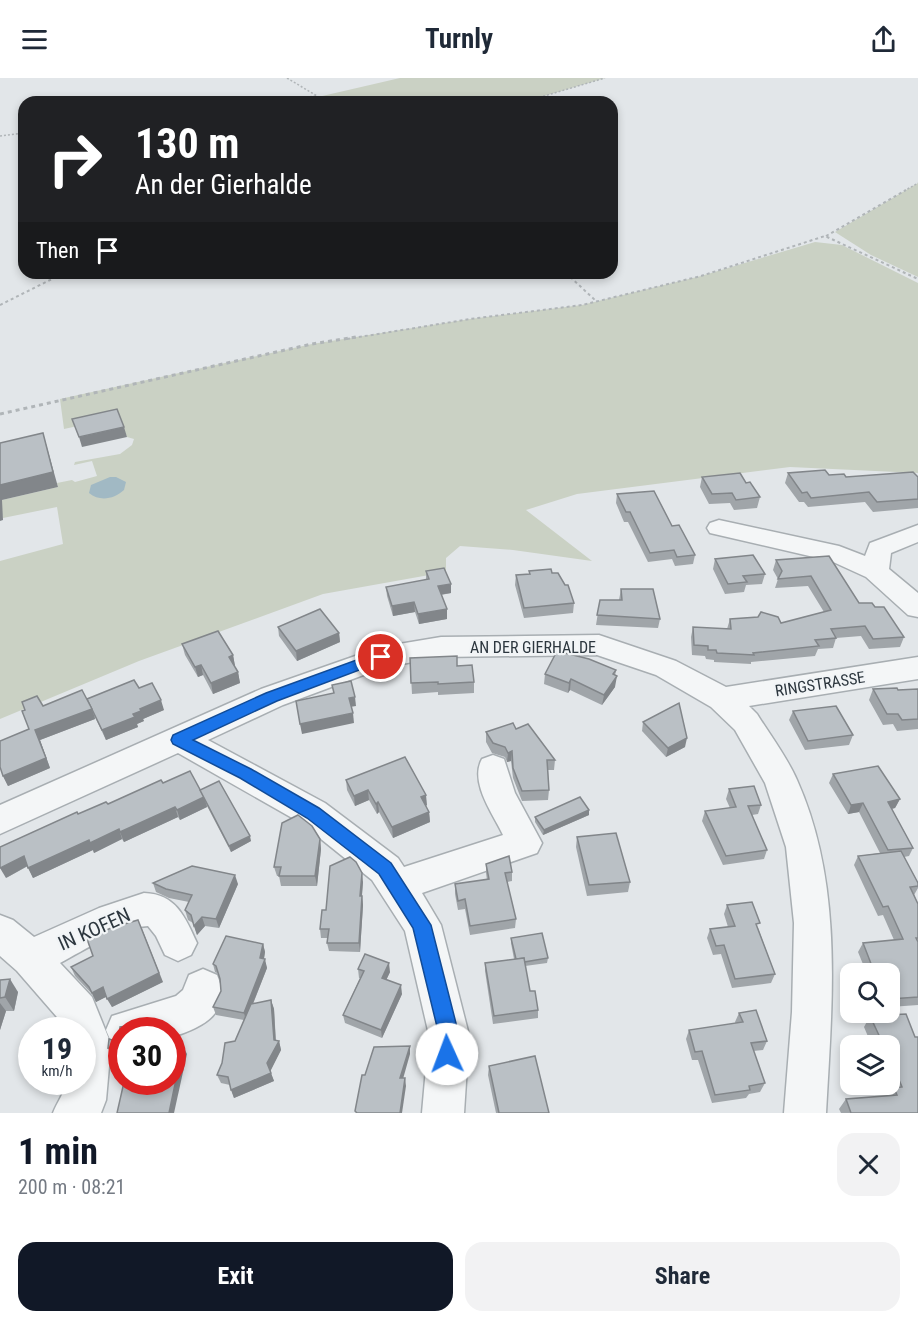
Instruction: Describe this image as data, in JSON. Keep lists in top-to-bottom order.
{
  "streets": {
    "street": ["AN DER GIERHALDE", "RINGSTRASSE", "IN KOFEN"]
  },
  "crossings": [
    ["AN DER GIERHALDE", "RINGSTRASSE"]
  ],
  "page": {
    "header": "Turnly",
    "turn": ["130 m", "An der Gierhalde"],
    "then": "Then",
    "speed": "19 km/h",
    "limit": "30",
    "heading": ["1 min", "200 m · 08:21"],
    "buttons": ["Exit", "Share"]
  }
}
